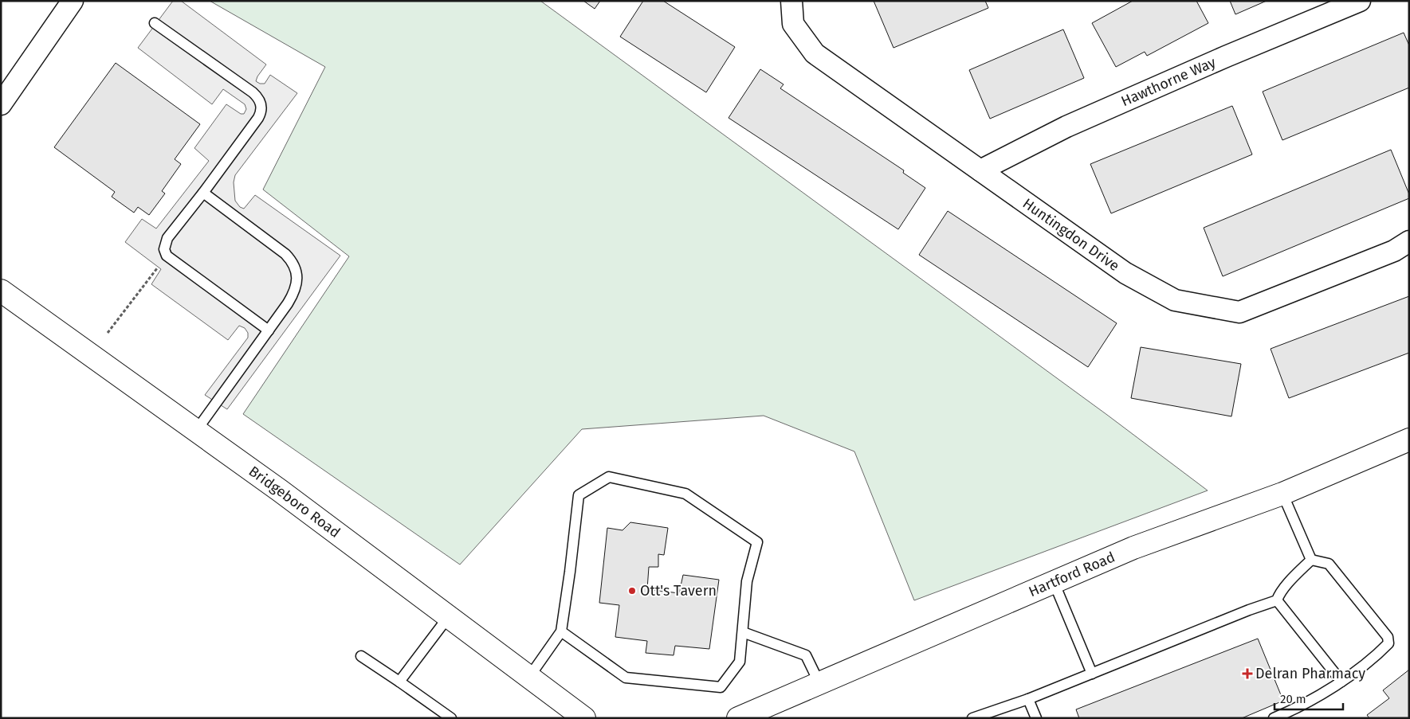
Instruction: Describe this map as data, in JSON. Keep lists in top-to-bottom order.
{
  "streets": {
    "main road": ["Bridgeboro Road", "Hartford Road"],
    "street": ["Hawthorne Way", "Huntingdon Drive"]
  },
  "crossings": [
    ["Hawthorne Way", "Huntingdon Drive"]
  ],
  "places": {
    "other": ["Ott's Tavern"],
    "health": ["Delran Pharmacy"]
  },
  "scale_bar": "20 m"
}
